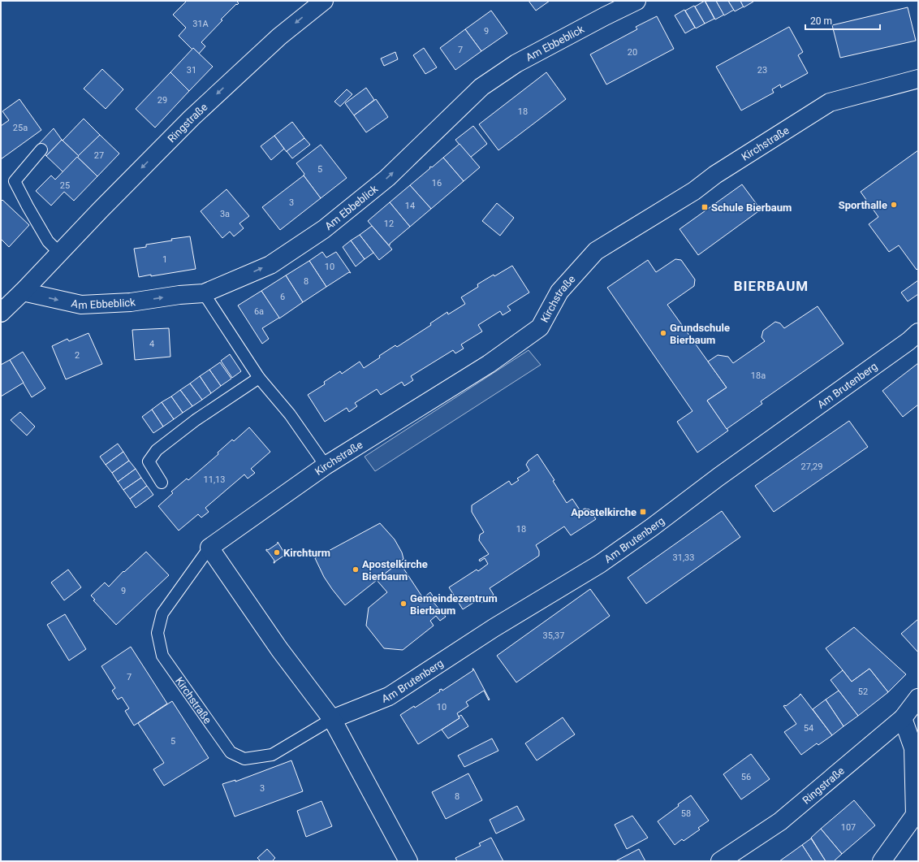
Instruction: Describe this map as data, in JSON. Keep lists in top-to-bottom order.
{
  "streets": {
    "street": [
      "Am Ebbeblick",
      "Ringstraße",
      "Kirchstraße",
      "Am Brutenberg"
    ]
  },
  "crossings": [
    ["Am Ebbeblick", "Ringstraße"],
    ["Kirchstraße", "Am Brutenberg"]
  ],
  "one_way": ["Am Ebbeblick", "Ringstraße"],
  "districts": ["BIERBAUM"],
  "places": {
    "other": [
      "Sporthalle",
      "Grundschule Bierbaum",
      "Kirchturm",
      "Apostelkirche Bierbaum",
      "Gemeindezentrum Bierbaum"
    ],
    "transit": ["Schule Bierbaum", "Apostelkirche"]
  },
  "house_numbers": [
    "31A",
    "9",
    "7",
    "20",
    "31",
    "23",
    "29",
    "18",
    "25a",
    "27",
    "5",
    "16",
    "25",
    "3",
    "14",
    "3a",
    "12",
    "1",
    "10",
    "8",
    "6",
    "6a",
    "4",
    "2",
    "18a",
    "27,29",
    "11,13",
    "18",
    "31,33",
    "9",
    "35,37",
    "7",
    "52",
    "10",
    "54",
    "5",
    "56",
    "3",
    "8",
    "58",
    "107"
  ],
  "scale_bar": "20 m"
}
